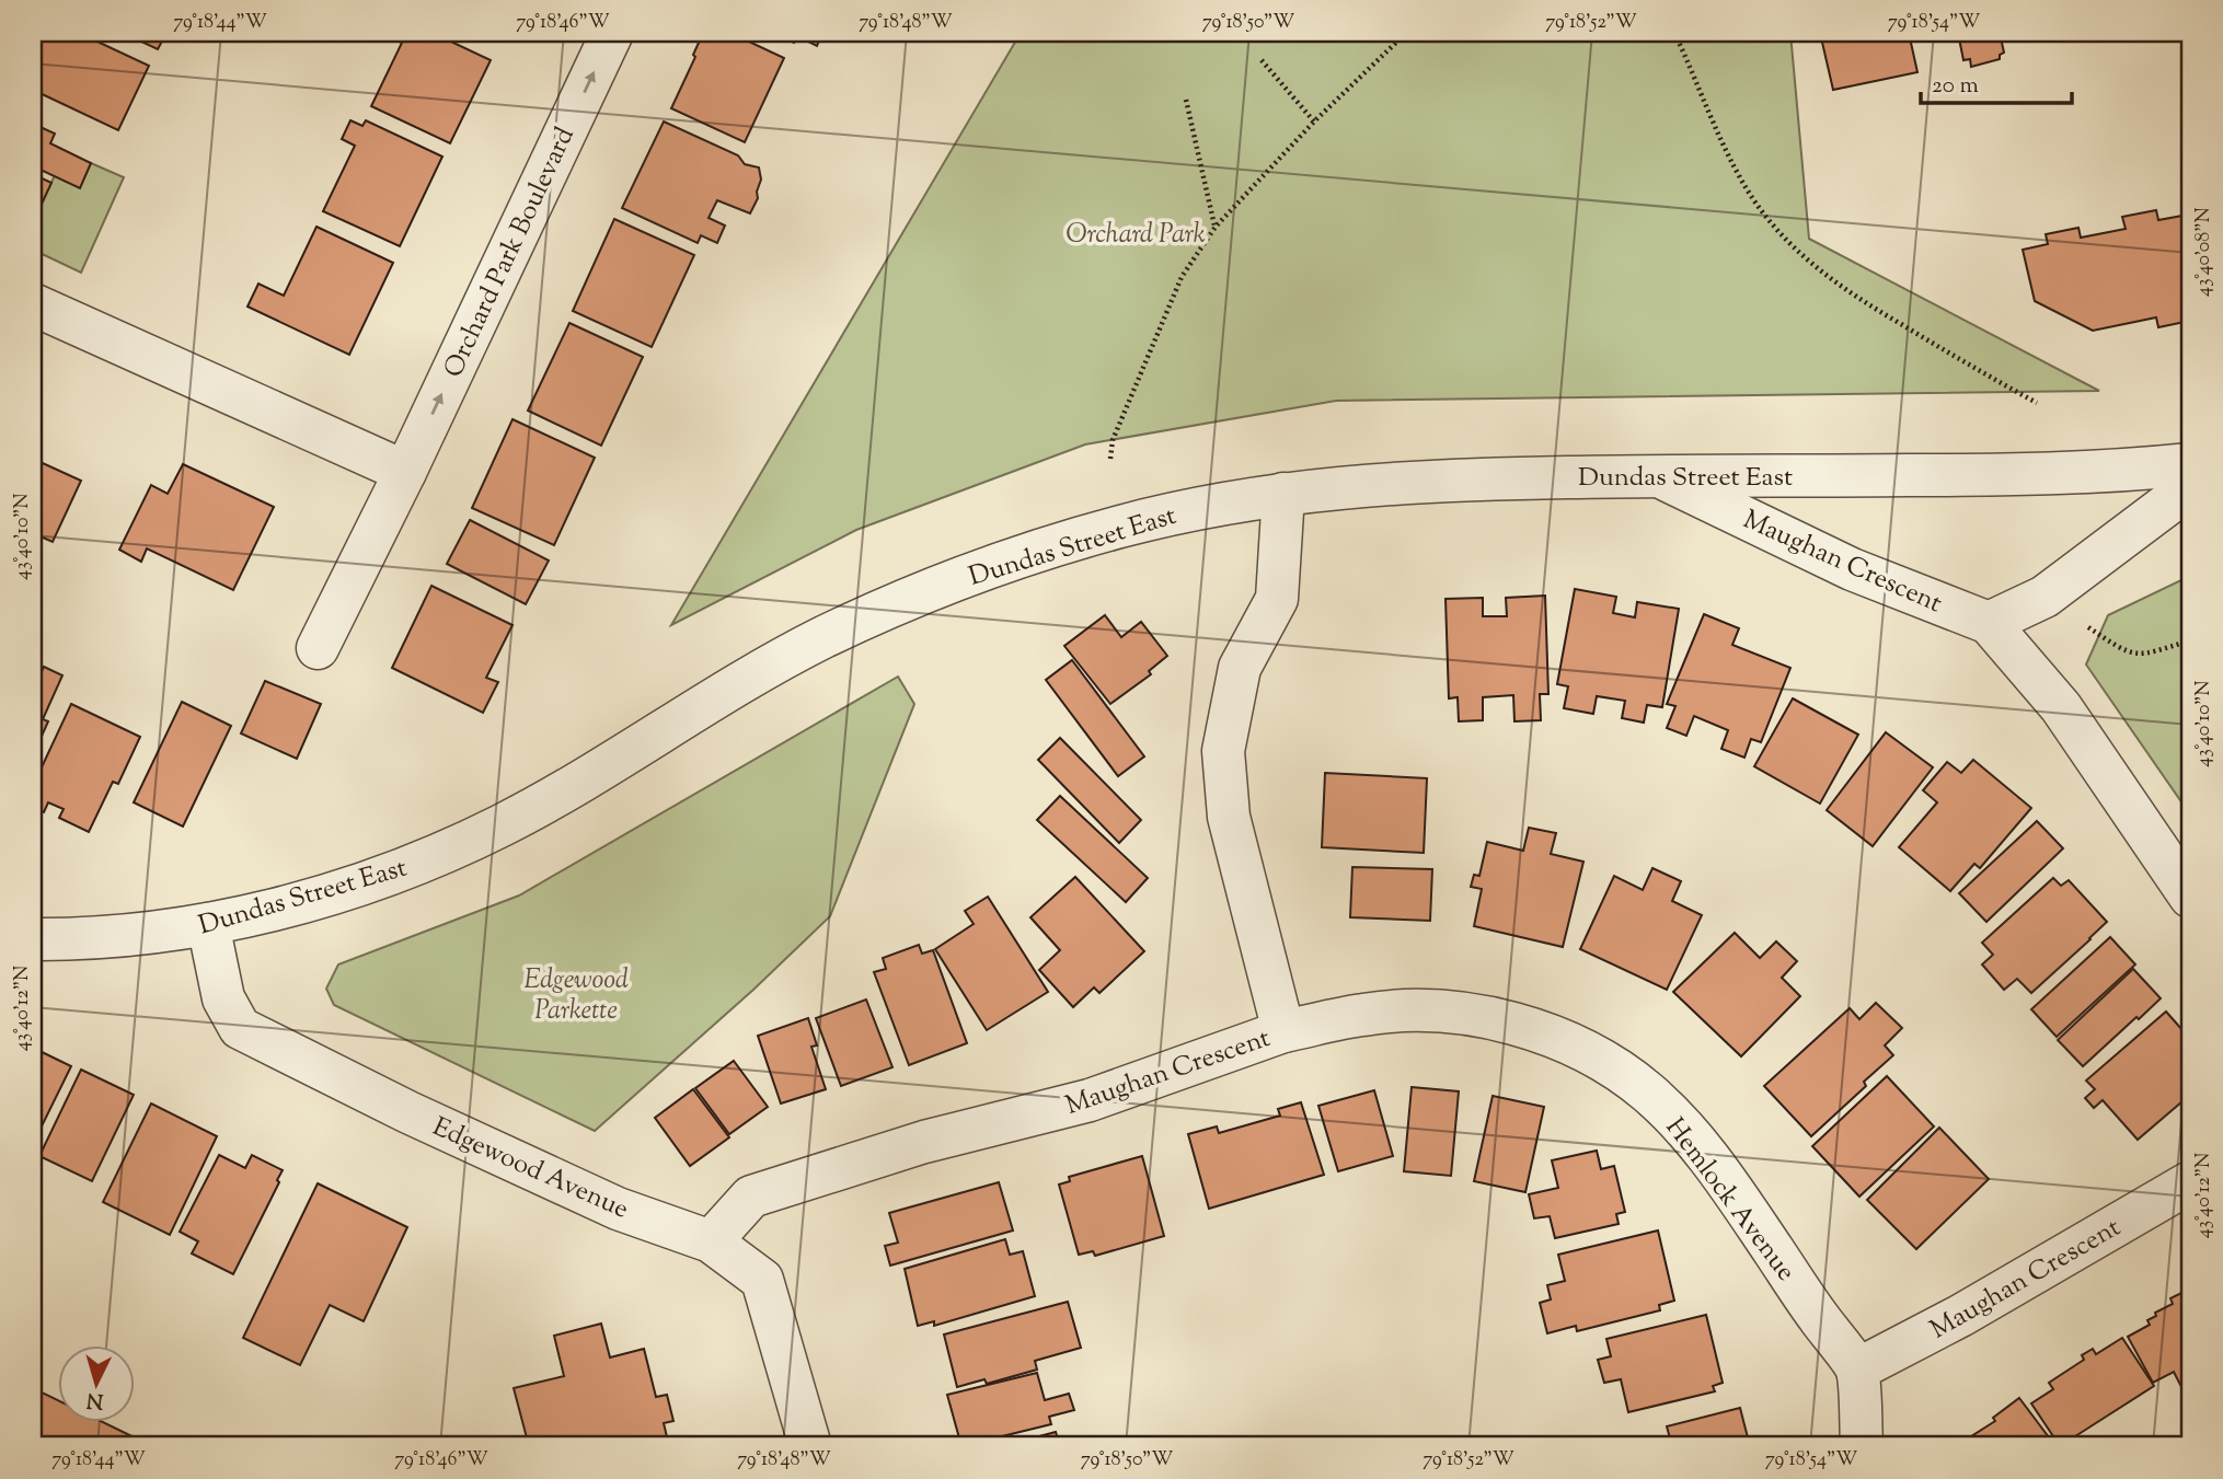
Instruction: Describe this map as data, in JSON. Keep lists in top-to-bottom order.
{
  "streets": {
    "street": [
      "Orchard Park Boulevard",
      "Dundas Street East",
      "Maughan Crescent",
      "Edgewood Avenue",
      "Hemlock Avenue"
    ]
  },
  "crossings": [
    ["Dundas Street East", "Maughan Crescent"],
    ["Dundas Street East", "Edgewood Avenue"],
    ["Maughan Crescent", "Edgewood Avenue"],
    ["Maughan Crescent", "Hemlock Avenue"]
  ],
  "one_way": ["Orchard Park Boulevard"],
  "parks": ["Orchard Park", "Edgewood Parkette"],
  "scale_bar": "20 m",
  "north": "bottom",
  "coordinates": [
    "79°18'44\"W",
    "79°18'46\"W",
    "79°18'48\"W",
    "79°18'50\"W",
    "79°18'52\"W",
    "79°18'54\"W",
    "43°40'08\"N",
    "43°40'10\"N",
    "43°40'12\"N"
  ]
}
